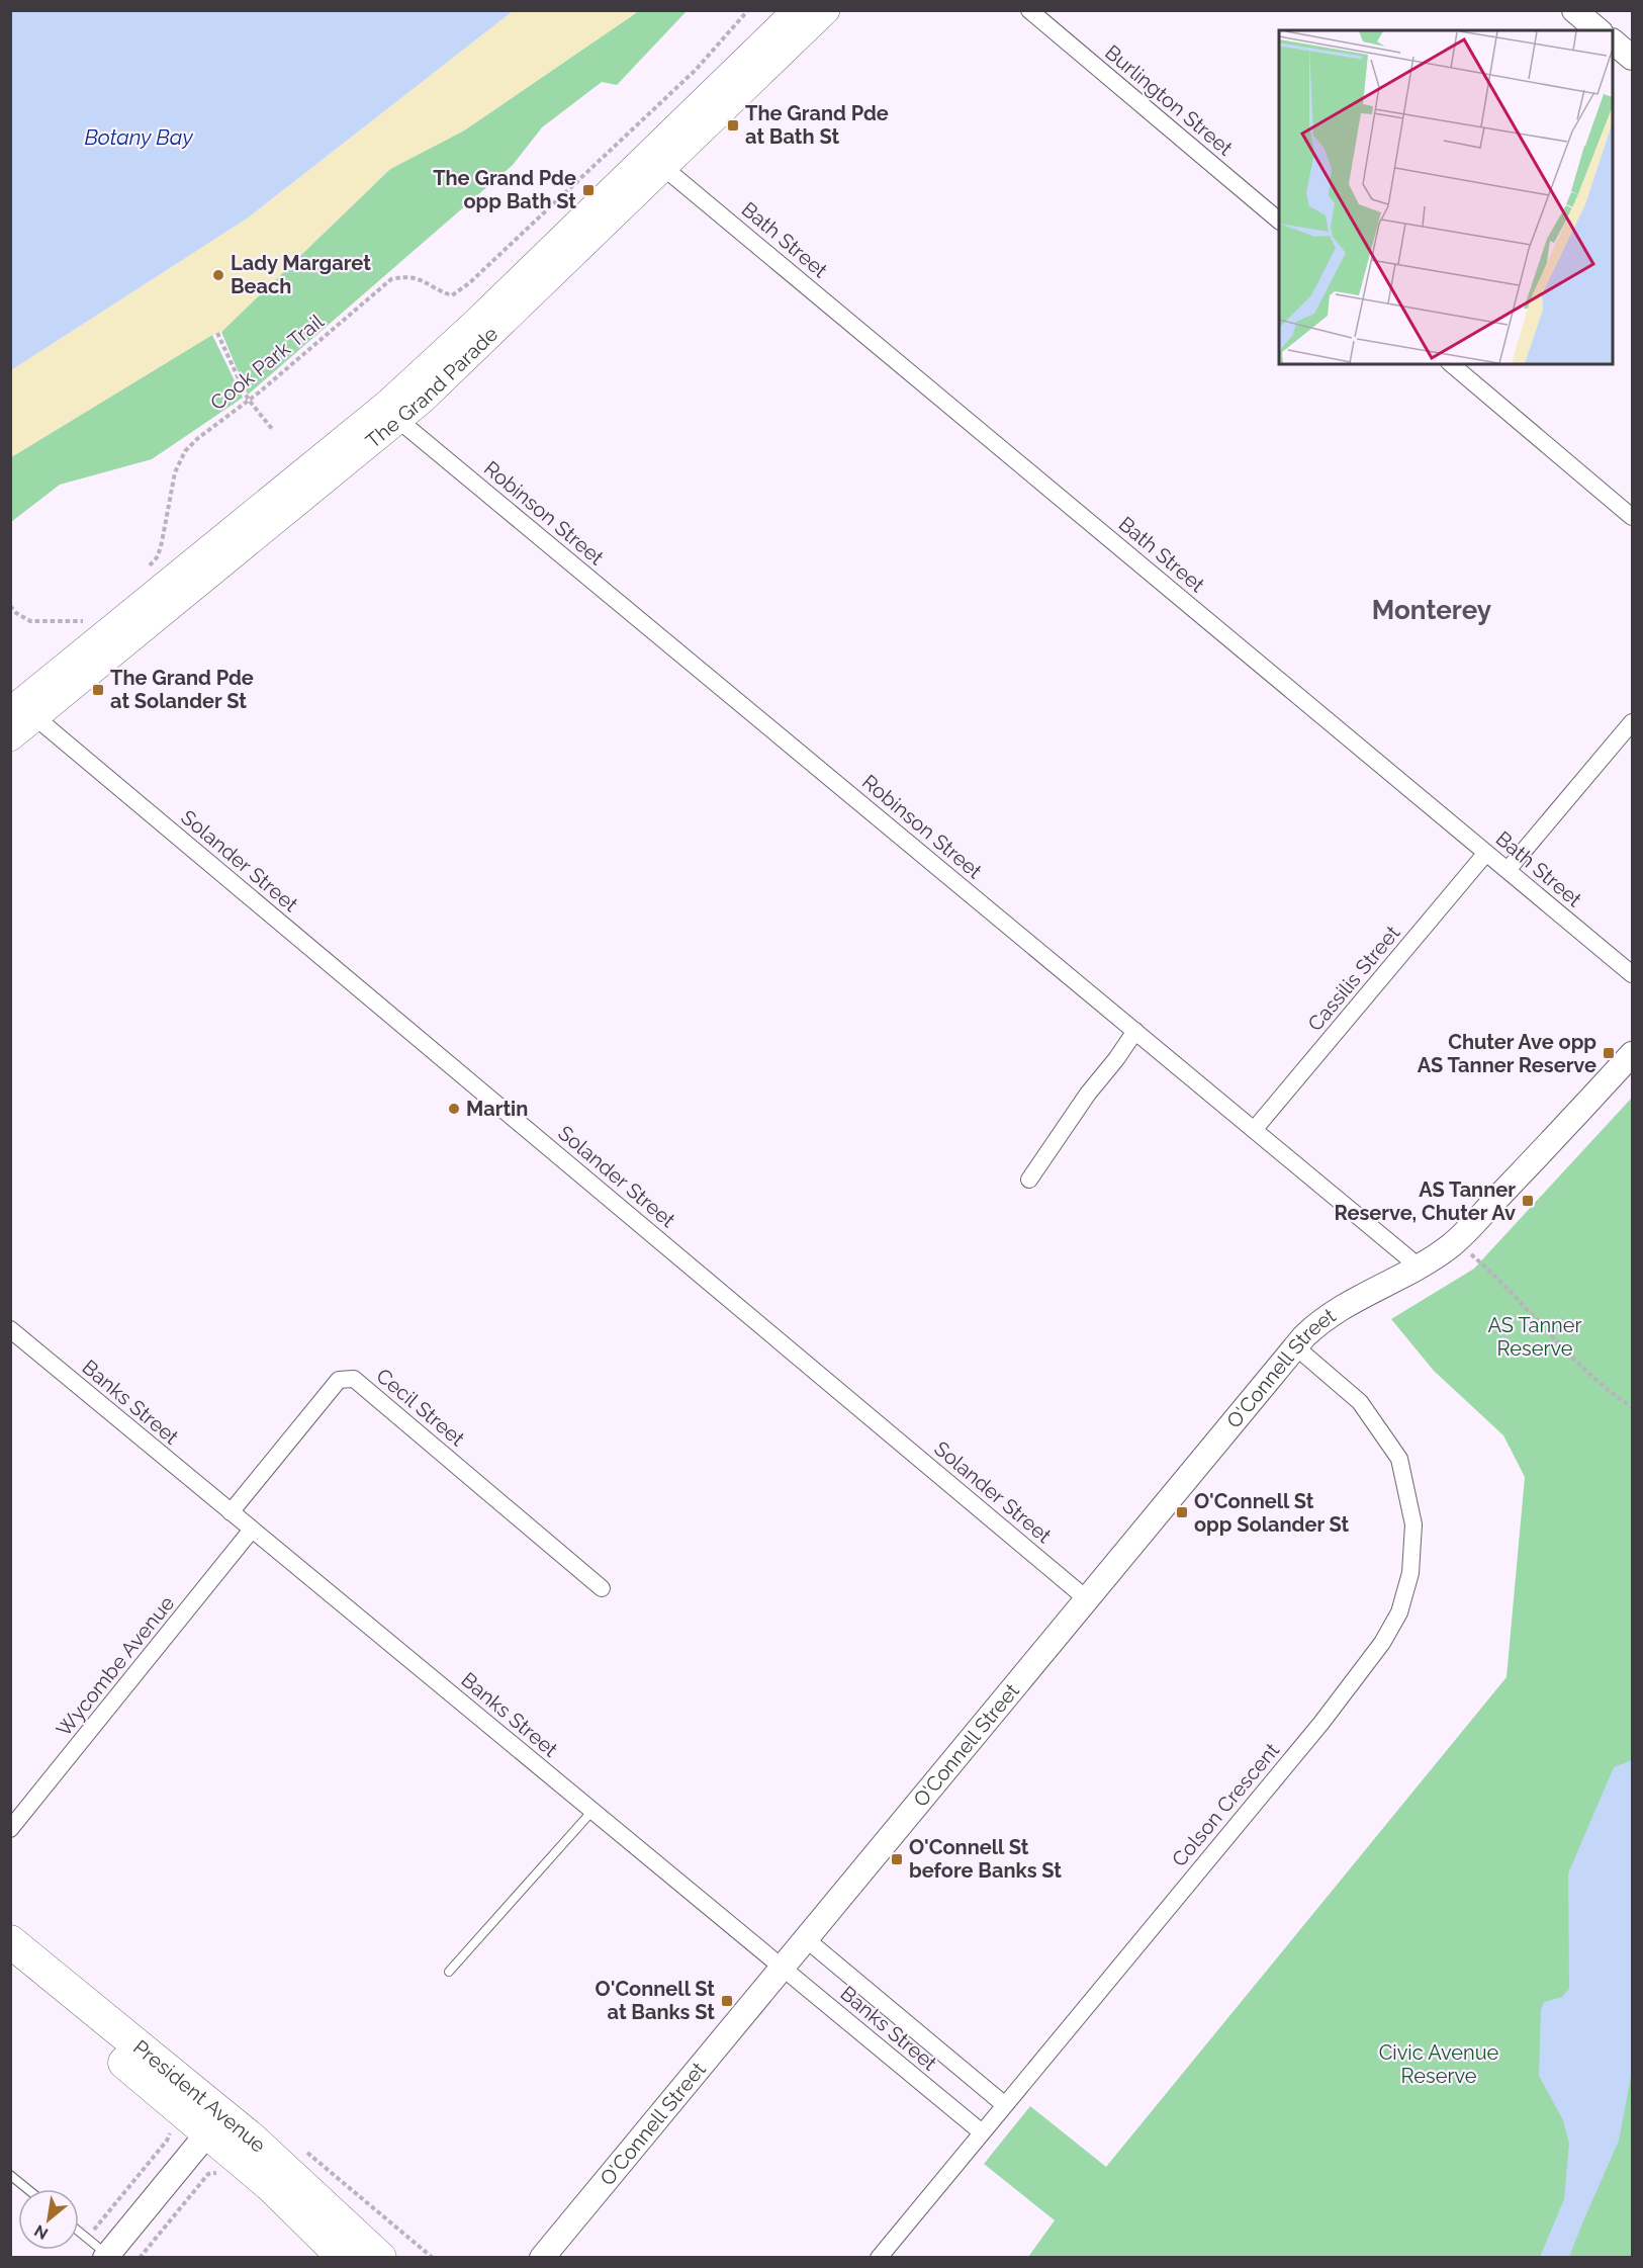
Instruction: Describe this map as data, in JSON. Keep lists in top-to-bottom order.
{
  "streets": {
    "highway": ["President Avenue"],
    "main road": ["The Grand Parade", "O'Connell Street"],
    "street": [
      "Burlington Street",
      "Bath Street",
      "Robinson Street",
      "Solander Street",
      "Cassilis Street",
      "Banks Street",
      "Cecil Street",
      "Wycombe Avenue",
      "Colson Crescent"
    ],
    "path": ["Cook Park Trail"]
  },
  "crossings": [
    ["Bath Street", "The Grand Parade"],
    ["Bath Street", "Cassilis Street"],
    ["The Grand Parade", "Robinson Street"],
    ["The Grand Parade", "Solander Street"],
    ["Robinson Street", "Cassilis Street"],
    ["Robinson Street", "O'Connell Street"],
    ["Solander Street", "O'Connell Street"],
    ["O'Connell Street", "Banks Street"],
    ["O'Connell Street", "Colson Crescent"],
    ["Banks Street", "Cecil Street"],
    ["Banks Street", "Wycombe Avenue"],
    ["Banks Street", "Colson Crescent"]
  ],
  "districts": ["Monterey"],
  "water": ["Botany Bay"],
  "parks": ["AS Tanner Reserve", "Civic Avenue Reserve"],
  "places": {
    "transit": [
      "The Grand Pde at Bath St",
      "The Grand Pde opp Bath St",
      "The Grand Pde at Solander St",
      "Chuter Ave opp AS Tanner Reserve",
      "AS Tanner Reserve, Chuter Av",
      "O'Connell St opp Solander St",
      "O'Connell St before Banks St",
      "O'Connell St at Banks St"
    ],
    "other": ["Lady Margaret Beach", "Martin"]
  },
  "north": "bottom left"
}
